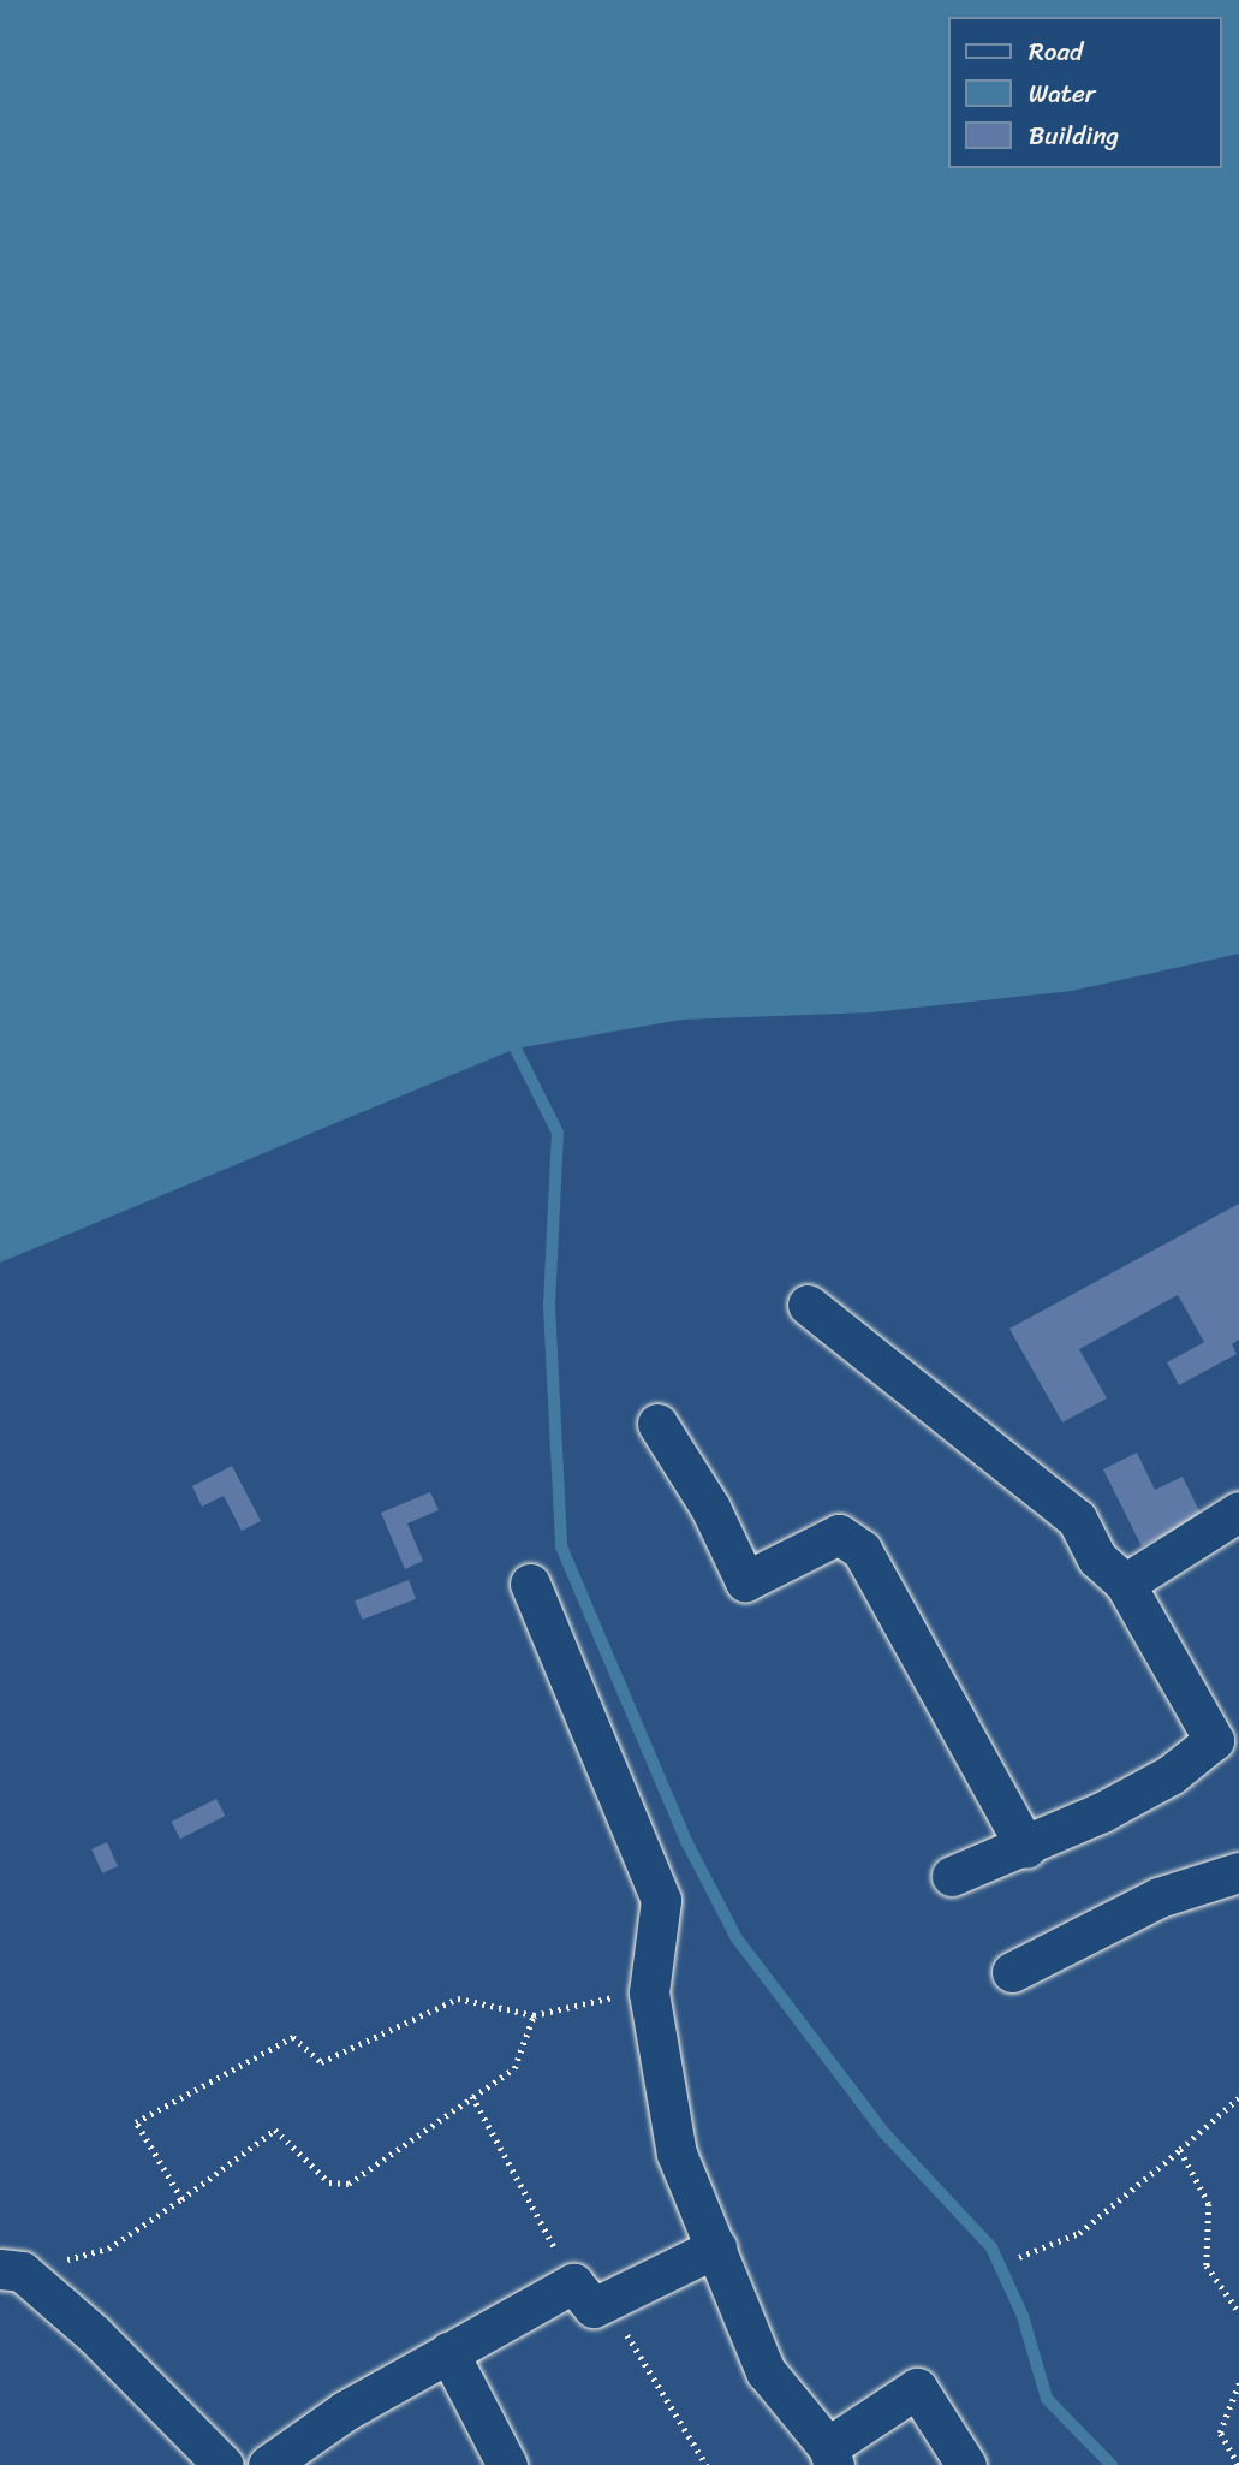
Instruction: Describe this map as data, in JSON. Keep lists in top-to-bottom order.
{
  "legend": ["Road", "Water", "Building"]
}
